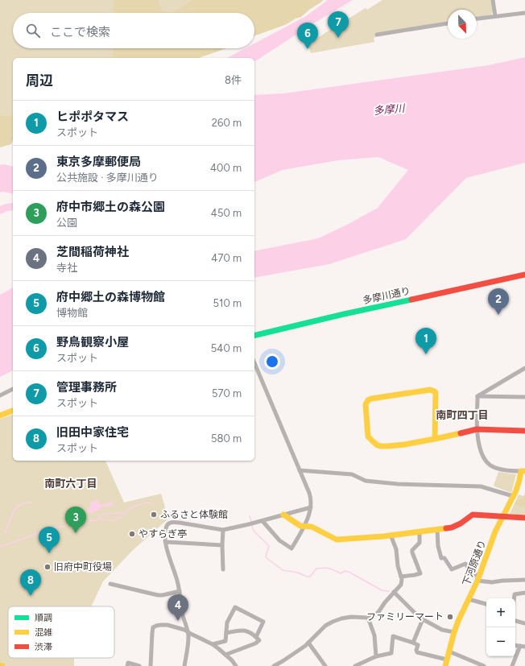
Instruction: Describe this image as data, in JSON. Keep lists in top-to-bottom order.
{
  "streets": {
    "street": ["多摩川通り", "下河原通り"]
  },
  "districts": ["南町四丁目", "南町六丁目"],
  "water": ["多摩川"],
  "places": [
    "ふるさと体験館",
    "やすらぎ亭",
    "旧府中町役場",
    "ファミリーマート"
  ],
  "legend": ["順調", "混雑", "渋滞"],
  "north": "bottom right",
  "page": {
    "pins": [
      "7",
      "6",
      "2",
      "1",
      "3",
      "5",
      "8",
      "4"
    ],
    "search": "ここで検索",
    "heading": ["周辺", "8件"],
    "list": [
      {
        "mark": "1",
        "name": "ヒポポタマス",
        "note": "スポット",
        "value": "260 m"
      },
      {
        "mark": "2",
        "name": "東京多摩郵便局",
        "note": "公共施設 · 多摩川通り",
        "value": "400 m"
      },
      {
        "mark": "3",
        "name": "府中市郷土の森公園",
        "note": "公園",
        "value": "450 m"
      },
      {
        "mark": "4",
        "name": "芝間稲荷神社",
        "note": "寺社",
        "value": "470 m"
      },
      {
        "mark": "5",
        "name": "府中郷土の森博物館",
        "note": "博物館",
        "value": "510 m"
      },
      {
        "mark": "6",
        "name": "野鳥観察小屋",
        "note": "スポット",
        "value": "540 m"
      },
      {
        "mark": "7",
        "name": "管理事務所",
        "note": "スポット",
        "value": "570 m"
      },
      {
        "mark": "8",
        "name": "旧田中家住宅",
        "note": "スポット",
        "value": "580 m"
      }
    ],
    "map_buttons": ["+", "−"]
  }
}
